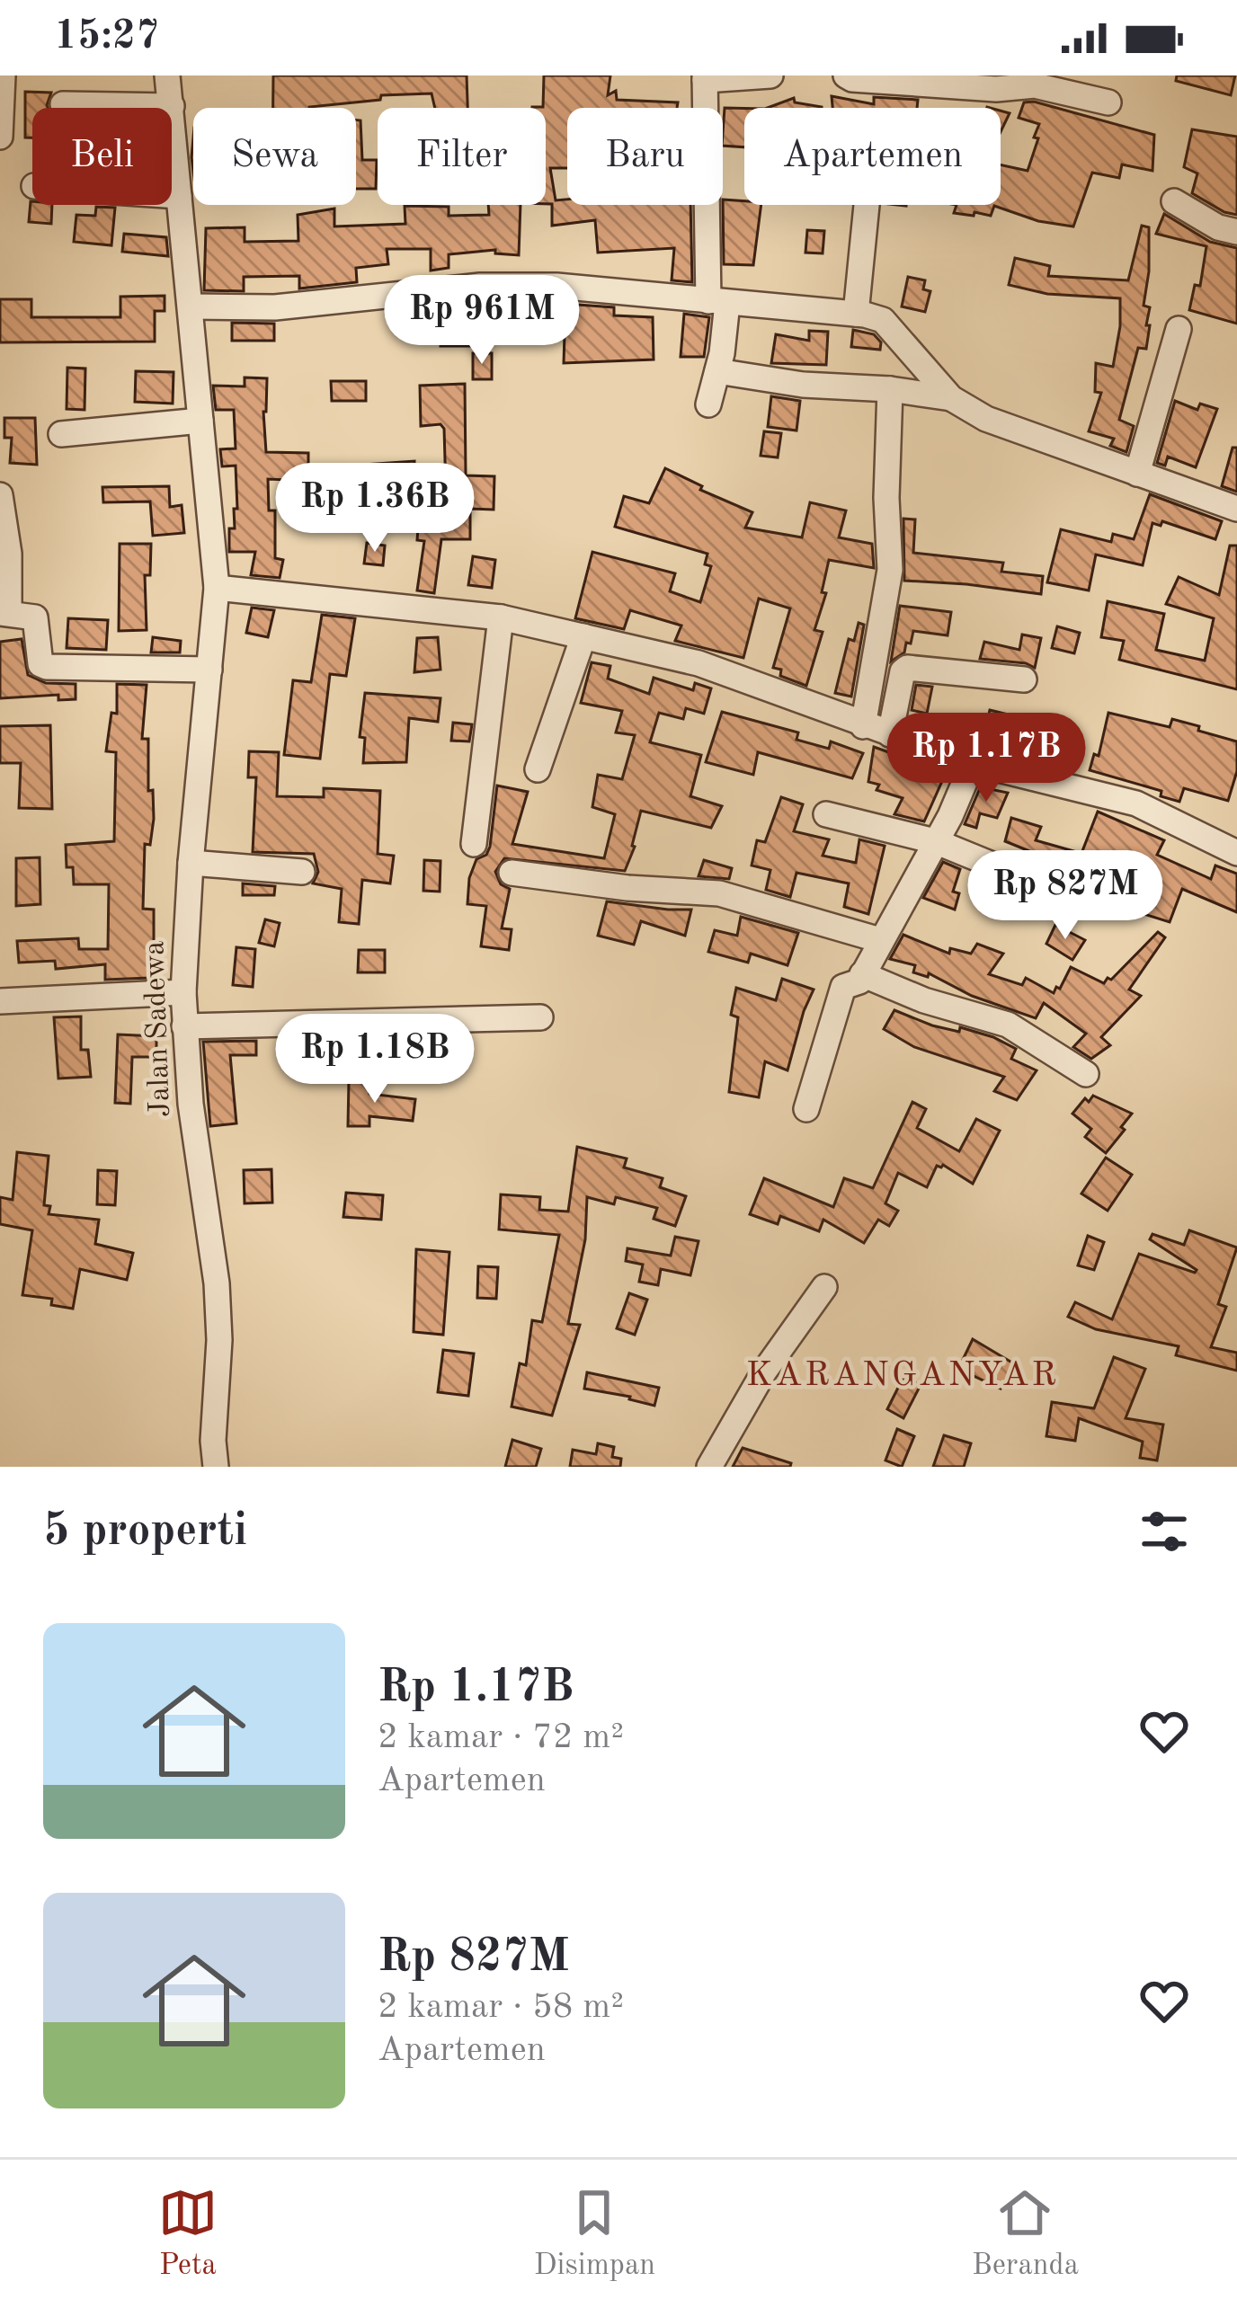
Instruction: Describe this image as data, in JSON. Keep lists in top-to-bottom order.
{
  "streets": {
    "street": ["Jalan Sadewa"]
  },
  "districts": ["KARANGANYAR"],
  "page": {
    "status": "15:27",
    "chip": [
      "Beli",
      "Sewa",
      "Filter",
      "Baru",
      "Apartemen"
    ],
    "price": [
      "Rp 961M",
      "Rp 1.36B",
      "Rp 1.17B",
      "Rp 827M",
      "Rp 1.18B"
    ],
    "heading": "5 properti",
    "list": [
      {
        "name": "Rp 1.17B",
        "note": "2 kamar · 72 m² · Apartemen"
      },
      {
        "name": "Rp 827M",
        "note": "2 kamar · 58 m² · Apartemen"
      }
    ],
    "tabs": ["Peta", "Disimpan", "Beranda"]
  }
}
